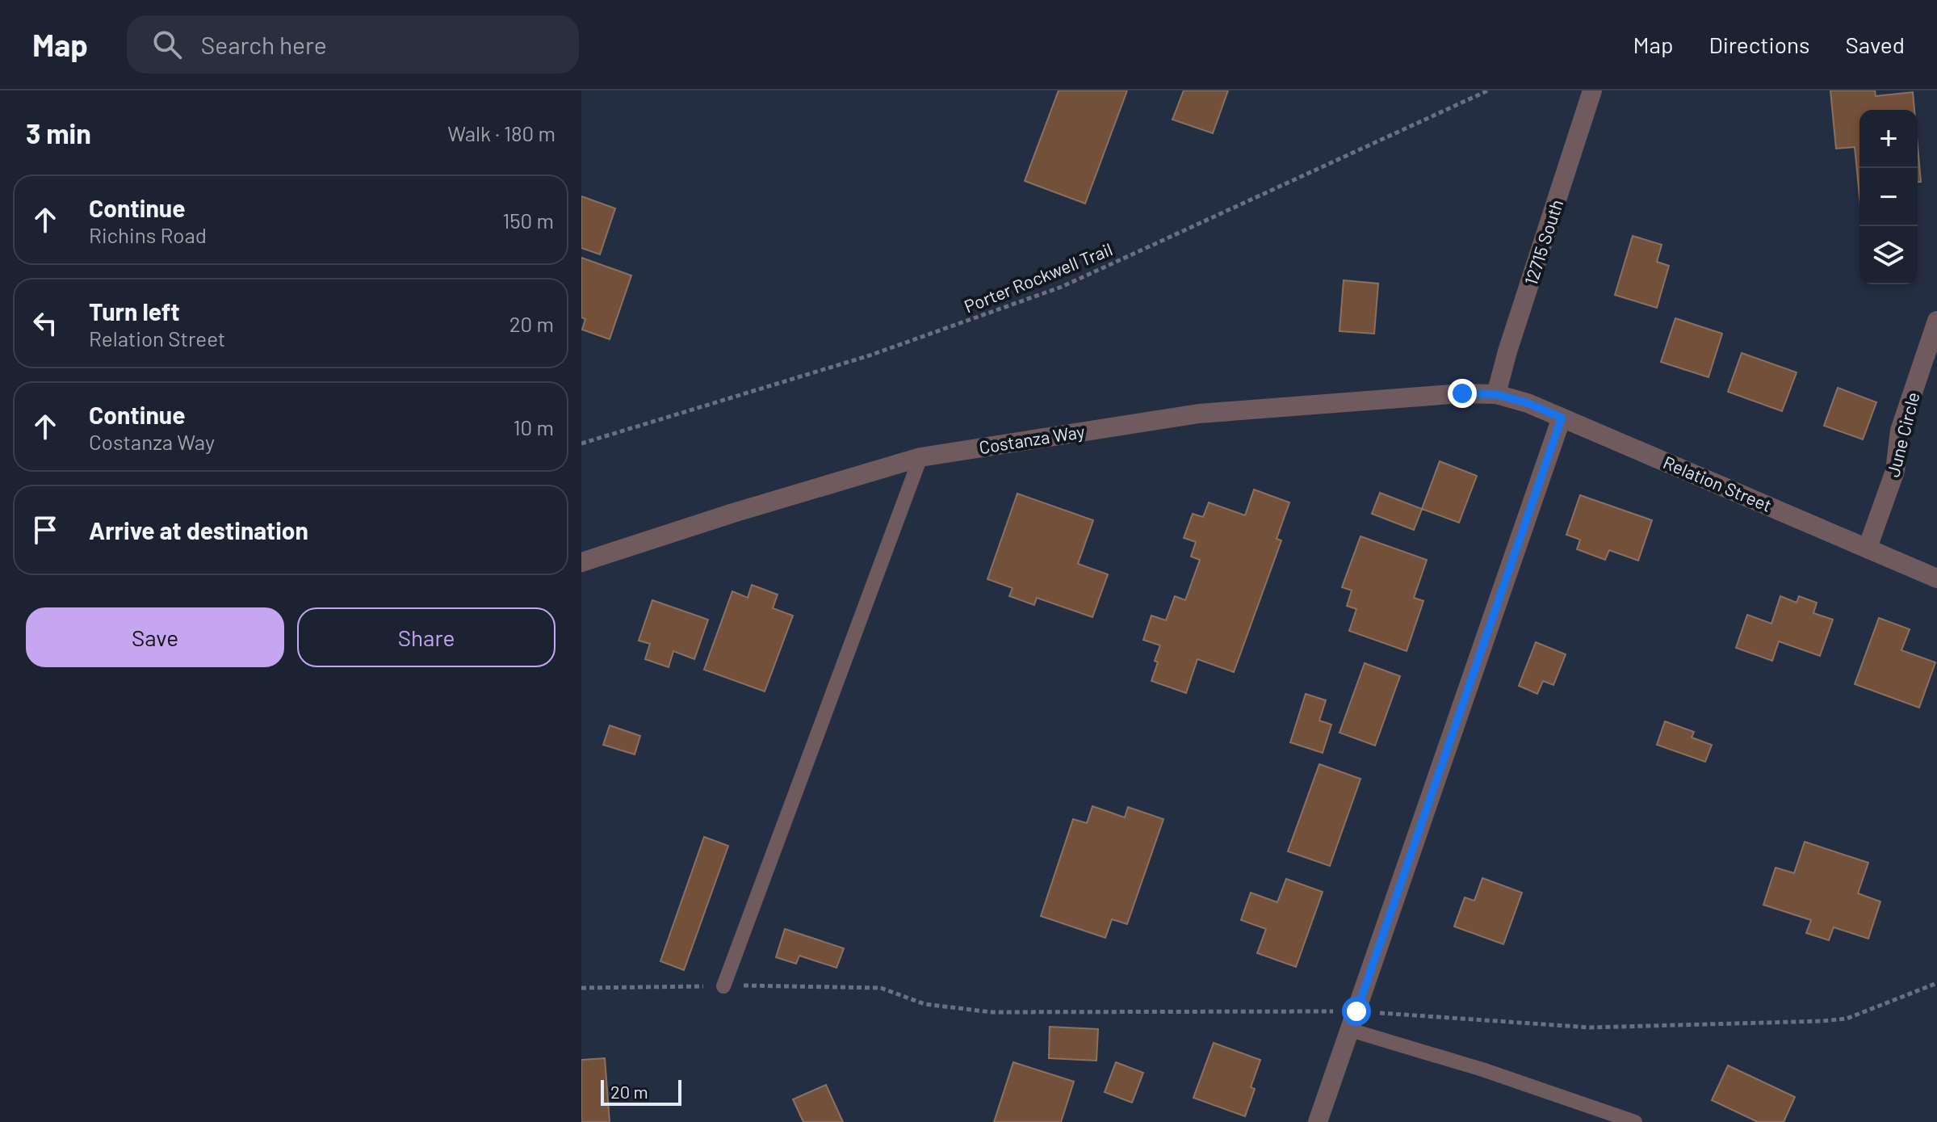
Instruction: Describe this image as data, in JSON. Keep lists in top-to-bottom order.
{
  "streets": {
    "street": [
      "12715 South",
      "June Circle",
      "Costanza Way",
      "Relation Street"
    ],
    "path": ["Porter Rockwell Trail"]
  },
  "crossings": [
    ["12715 South", "Costanza Way"],
    ["12715 South", "Relation Street"],
    ["June Circle", "Relation Street"],
    ["Costanza Way", "Relation Street"]
  ],
  "scale_bar": "20 m",
  "page": {
    "header": "Map",
    "search": "Search here",
    "nav": ["Map", "Directions", "Saved"],
    "heading": ["3 min", "Walk · 180 m"],
    "map_buttons": ["+", "−"],
    "list": [
      ["Continue", "Richins Road", "150 m"],
      ["Turn left", "Relation Street", "20 m"],
      ["Continue", "Costanza Way", "10 m"],
      "Arrive at destination"
    ],
    "buttons": ["Save", "Share"],
    "scale": "20 m"
  }
}
